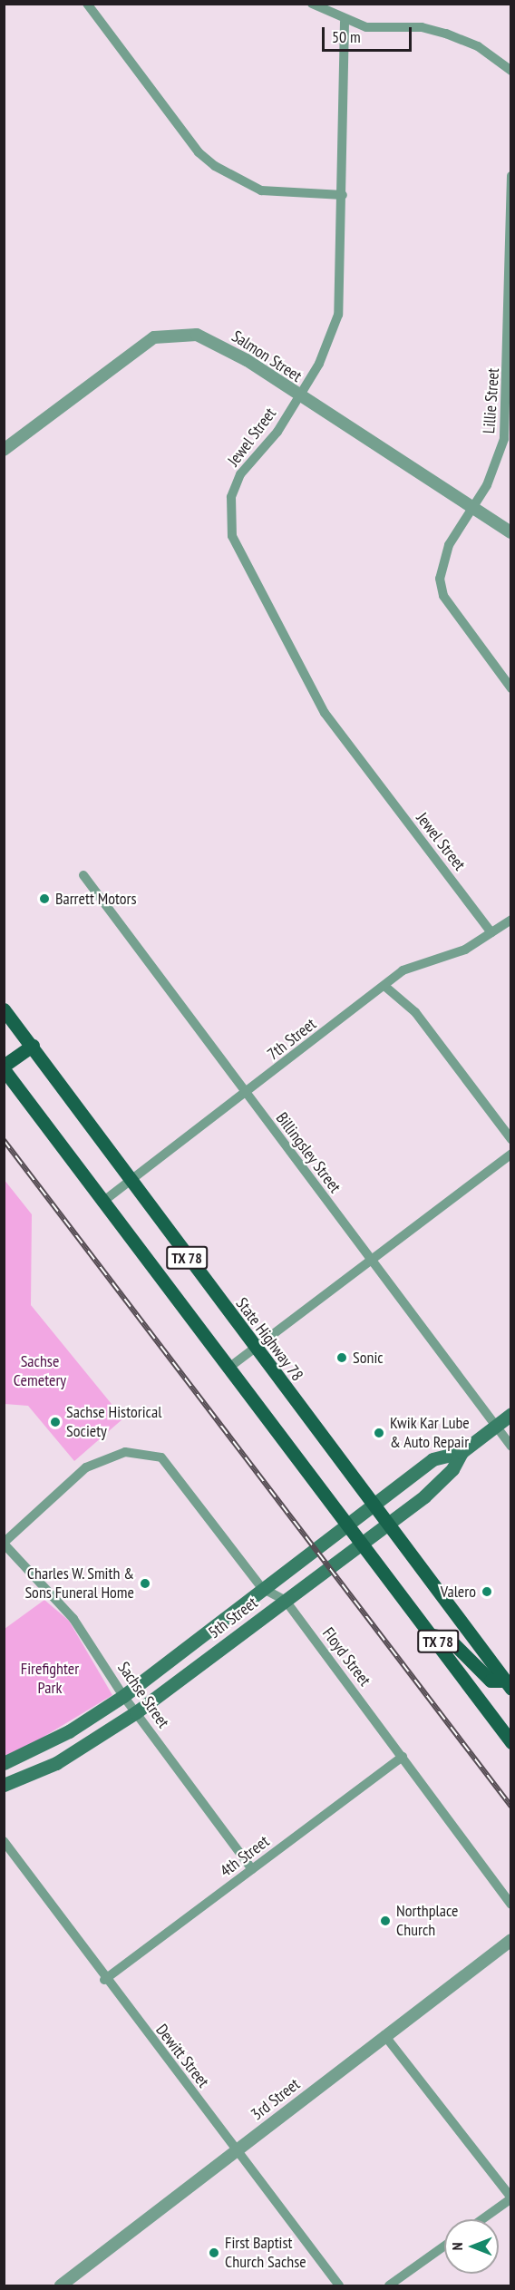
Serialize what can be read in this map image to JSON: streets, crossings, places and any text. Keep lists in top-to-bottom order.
{
  "streets": {
    "main road": ["TX 78", "State Highway 78", "5th Street"],
    "street": [
      "Salmon Street",
      "Lillie Street",
      "Jewel Street",
      "7th Street",
      "Billingsley Street",
      "Floyd Street",
      "Sachse Street",
      "4th Street",
      "Dewitt Street",
      "3rd Street"
    ]
  },
  "crossings": [
    ["Salmon Street", "Lillie Street"],
    ["Salmon Street", "Jewel Street"],
    ["Jewel Street", "7th Street"],
    ["7th Street", "Billingsley Street"],
    ["7th Street", "TX 78"],
    ["7th Street", "State Highway 78"],
    ["Billingsley Street", "5th Street"],
    ["TX 78", "5th Street"],
    ["State Highway 78", "5th Street"],
    ["5th Street", "Floyd Street"],
    ["5th Street", "Sachse Street"],
    ["Floyd Street", "Sachse Street"],
    ["Floyd Street", "4th Street"],
    ["Sachse Street", "4th Street"],
    ["4th Street", "Dewitt Street"],
    ["Dewitt Street", "3rd Street"]
  ],
  "parks": ["Sachse Cemetery", "Firefighter Park"],
  "places": [
    "Barrett Motors",
    "Sonic",
    "Sachse Historical Society",
    "Kwik Kar Lube & Auto Repair",
    "Charles W. Smith & Sons Funeral Home",
    "Valero",
    "Northplace Church",
    "First Baptist Church Sachse"
  ],
  "scale_bar": "50 m",
  "north": "left"
}
